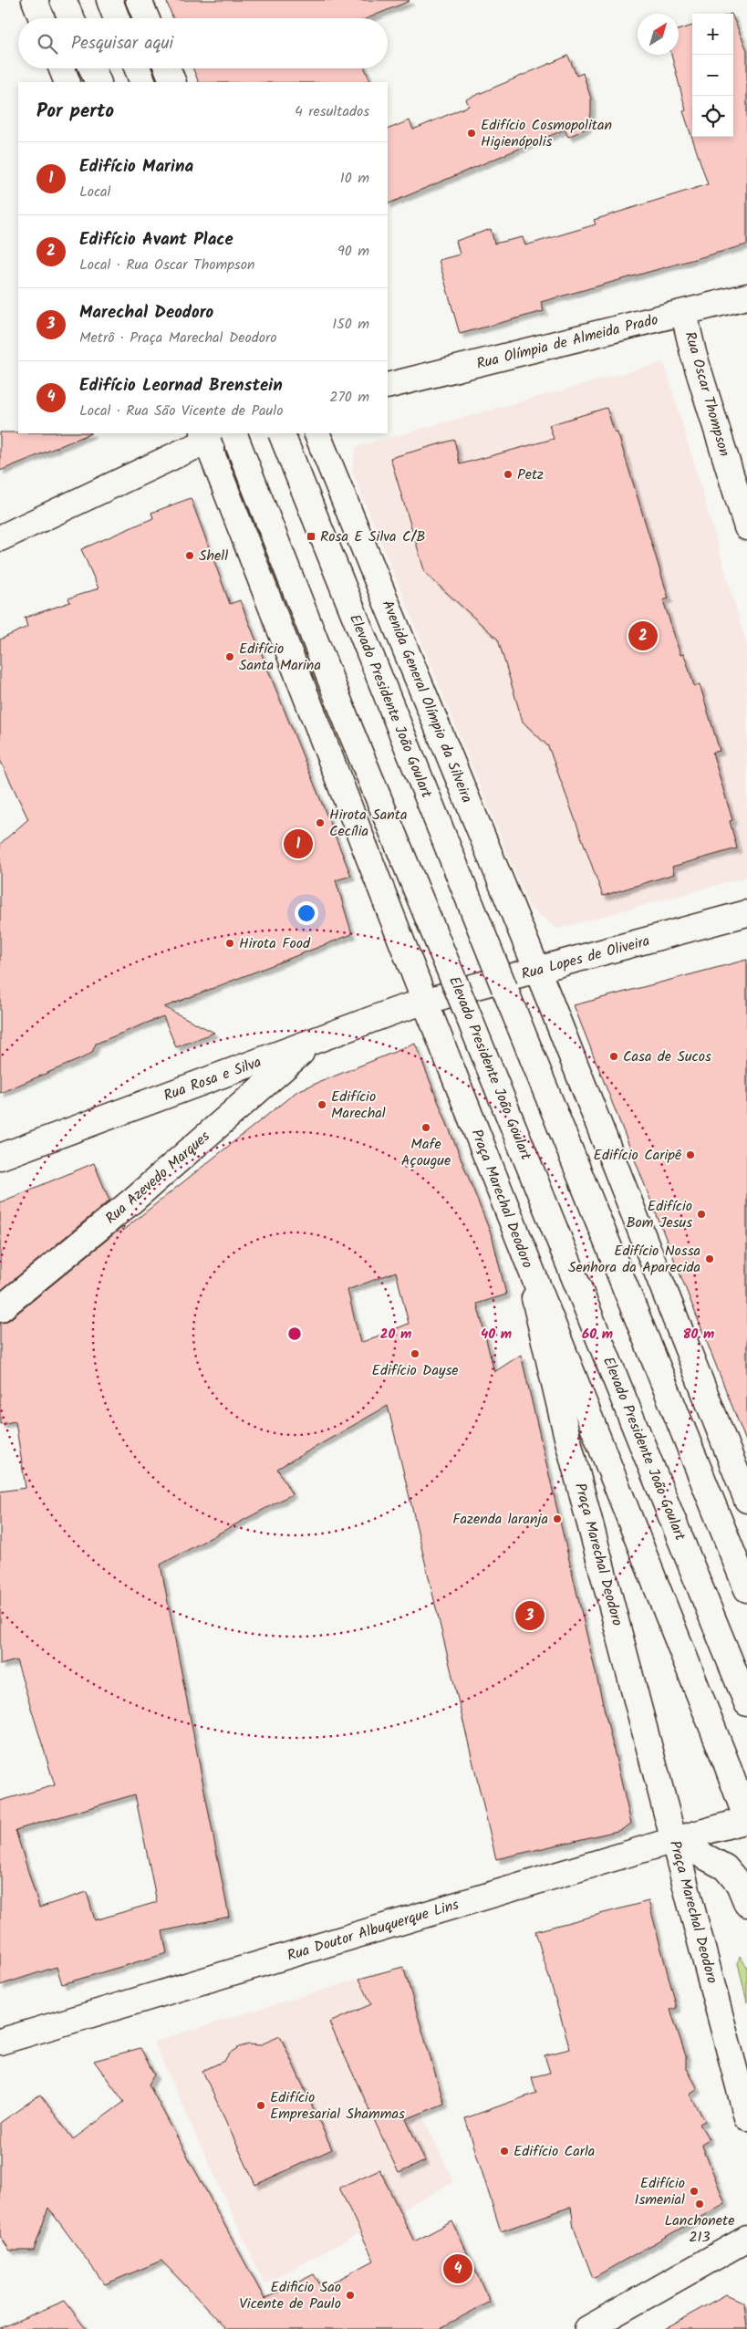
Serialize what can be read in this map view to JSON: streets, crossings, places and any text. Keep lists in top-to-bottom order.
{
  "streets": {
    "main road": [
      "Rua Olímpia de Almeida Prado",
      "Rua Oscar Thompson",
      "Avenida General Olímpio da Silveira",
      "Elevado Presidente João Goulart",
      "Rua Lopes de Oliveira",
      "Rua Rosa e Silva",
      "Rua Azevedo Marques",
      "Praça Marechal Deodoro",
      "Rua Doutor Albuquerque Lins"
    ]
  },
  "crossings": [
    ["Rua Olímpia de Almeida Prado", "Rua Oscar Thompson"],
    ["Avenida General Olímpio da Silveira", "Rua Lopes de Oliveira"],
    ["Rua Lopes de Oliveira", "Rua Rosa e Silva"],
    ["Rua Lopes de Oliveira", "Praça Marechal Deodoro"],
    ["Rua Rosa e Silva", "Rua Azevedo Marques"],
    ["Rua Rosa e Silva", "Praça Marechal Deodoro"],
    ["Praça Marechal Deodoro", "Rua Doutor Albuquerque Lins"]
  ],
  "places": {
    "other": [
      "Edifício Cosmopolitan Higienópolis",
      "Petz",
      "Shell",
      "Edifício Santa Marina",
      "Hirota Santa Cecília",
      "Hirota Food",
      "Casa de Sucos",
      "Edifício Marechal",
      "Mafe Açougue",
      "Edifício Caripê",
      "Edifício Bom Jesus",
      "Edifício Nossa Senhora da Aparecida",
      "Edifício Dayse",
      "Fazenda laranja",
      "Edifício Empresarial Shammas",
      "Edifício Carla",
      "Edifício Ismenial",
      "Lanchonete 213",
      "Edificio Sao Vicente de Paulo"
    ],
    "transit": ["Rosa E Silva C/B"]
  },
  "north": "top right",
  "page": {
    "map_buttons": ["+", "−"],
    "search": "Pesquisar aqui",
    "heading": ["Por perto", "4 resultados"],
    "list": [
      {
        "mark": "1",
        "name": "Edifício Marina",
        "note": "Local",
        "value": "10 m"
      },
      {
        "mark": "2",
        "name": "Edifício Avant Place",
        "note": "Local · Rua Oscar Thompson",
        "value": "90 m"
      },
      {
        "mark": "3",
        "name": "Marechal Deodoro",
        "note": "Metrô · Praça Marechal Deodoro",
        "value": "150 m"
      },
      {
        "mark": "4",
        "name": "Edifício Leornad Brenstein",
        "note": "Local · Rua São Vicente de Paulo",
        "value": "270 m"
      }
    ],
    "pins": [
      "2",
      "1",
      "3",
      "4"
    ]
  },
  "rings": [
    "20 m",
    "40 m",
    "60 m",
    "80 m"
  ]
}
